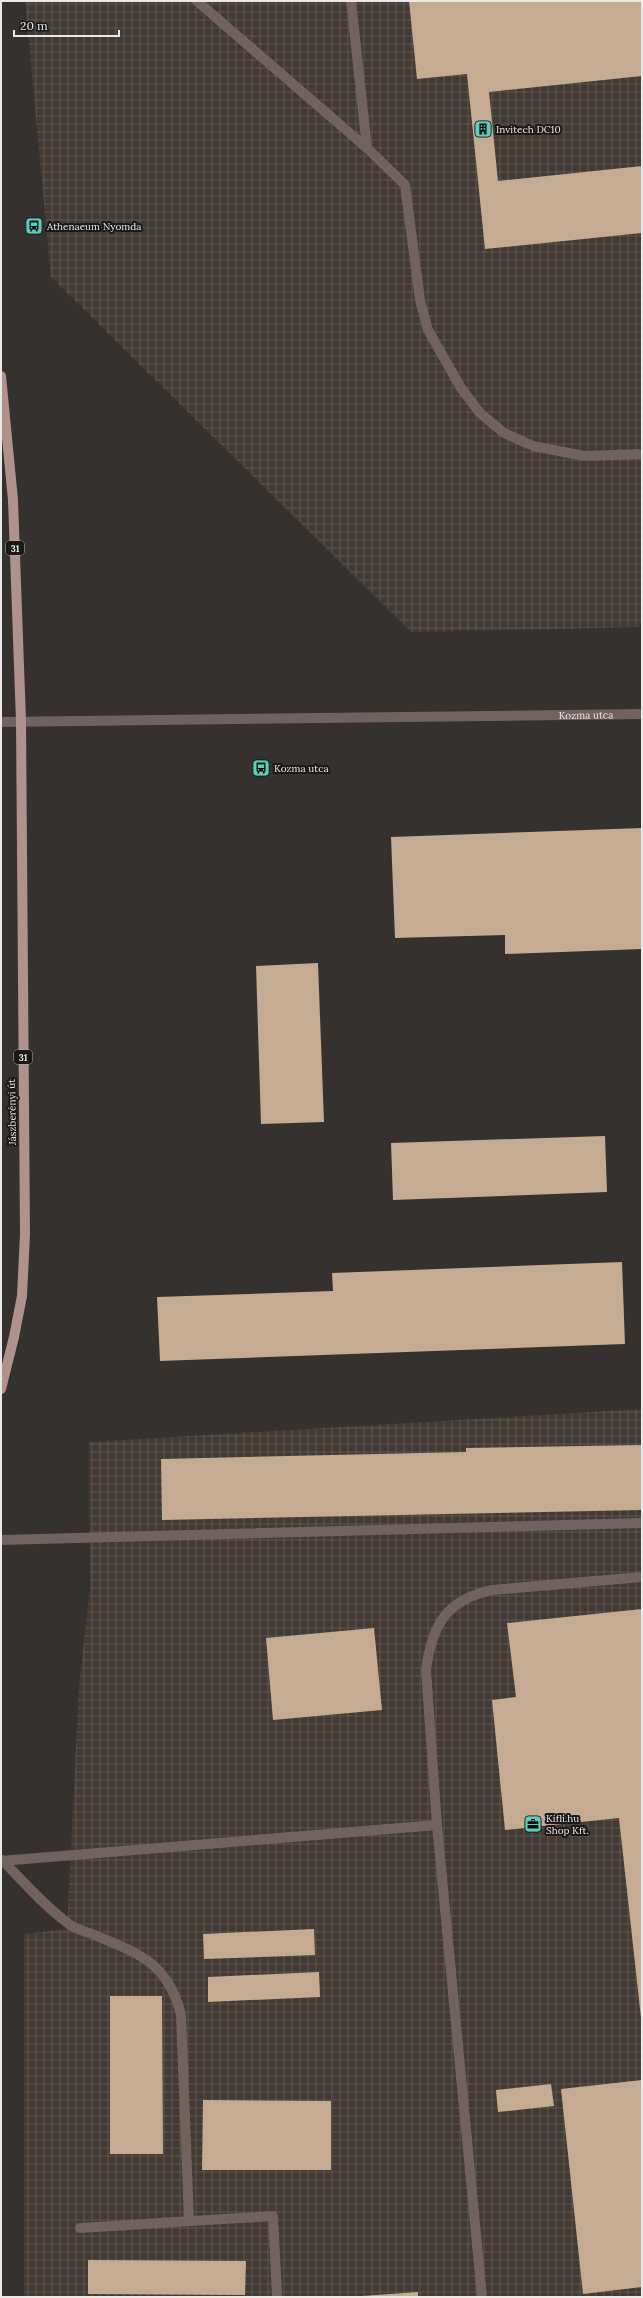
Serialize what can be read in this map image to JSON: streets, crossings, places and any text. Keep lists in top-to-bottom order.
{
  "streets": {
    "main road": ["31", "Jászberényi út"],
    "street": ["Kozma utca"]
  },
  "crossings": [
    ["Kozma utca", "Jászberényi út"]
  ],
  "places": {
    "building": ["Invitech DC10"],
    "bus stop": ["Athenaeum Nyomda", "Kozma utca"],
    "office": ["Kifli.hu Shop Kft."]
  },
  "scale_bar": "20 m"
}
